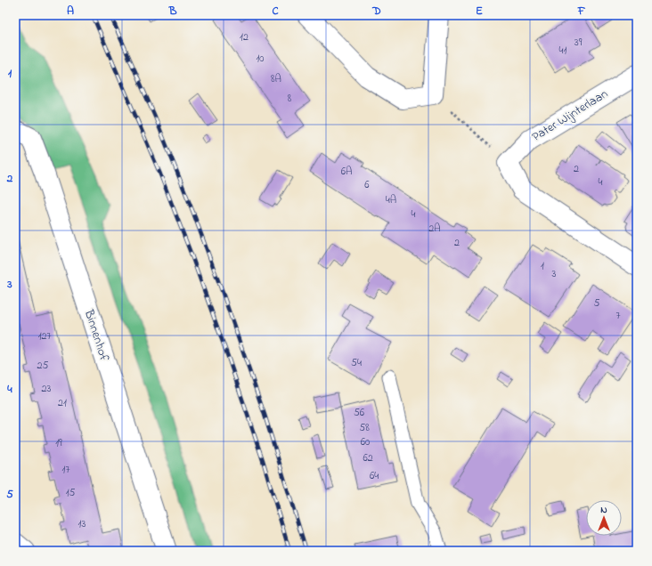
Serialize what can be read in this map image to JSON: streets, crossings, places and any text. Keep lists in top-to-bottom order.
{
  "streets": {
    "street": ["Pater Wijnterlaan", "Binnenhof"]
  },
  "house_numbers": [
    "12",
    "39",
    "41",
    "10",
    "8A",
    "8",
    "2",
    "6A",
    "4",
    "6",
    "4A",
    "4",
    "2A",
    "2",
    "1",
    "3",
    "5",
    "7",
    "127",
    "54",
    "25",
    "23",
    "21",
    "56",
    "58",
    "60",
    "19",
    "62",
    "17",
    "64",
    "15",
    "13"
  ],
  "north": "top",
  "grid": {
    "columns": [
      "A",
      "B",
      "C",
      "D",
      "E",
      "F"
    ],
    "rows": [
      "1",
      "2",
      "3",
      "4",
      "5"
    ]
  }
}
